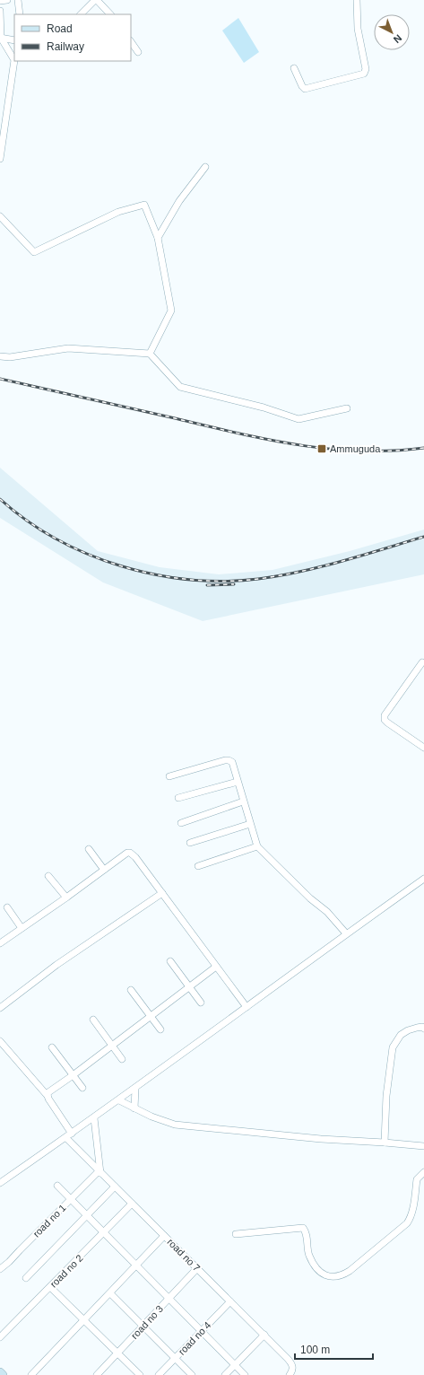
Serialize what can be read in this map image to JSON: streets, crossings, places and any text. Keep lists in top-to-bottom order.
{
  "streets": {
    "street": [
      "road no 1",
      "road no 7",
      "road no 2",
      "road no 3",
      "road no 4"
    ]
  },
  "crossings": [
    ["road no 1", "road no 7"],
    ["road no 7", "road no 2"],
    ["road no 7", "road no 3"],
    ["road no 7", "road no 4"]
  ],
  "places": {
    "transit": ["Ammuguda"]
  },
  "legend": ["Road", "Railway"],
  "scale_bar": "100 m",
  "north": "bottom right"
}
